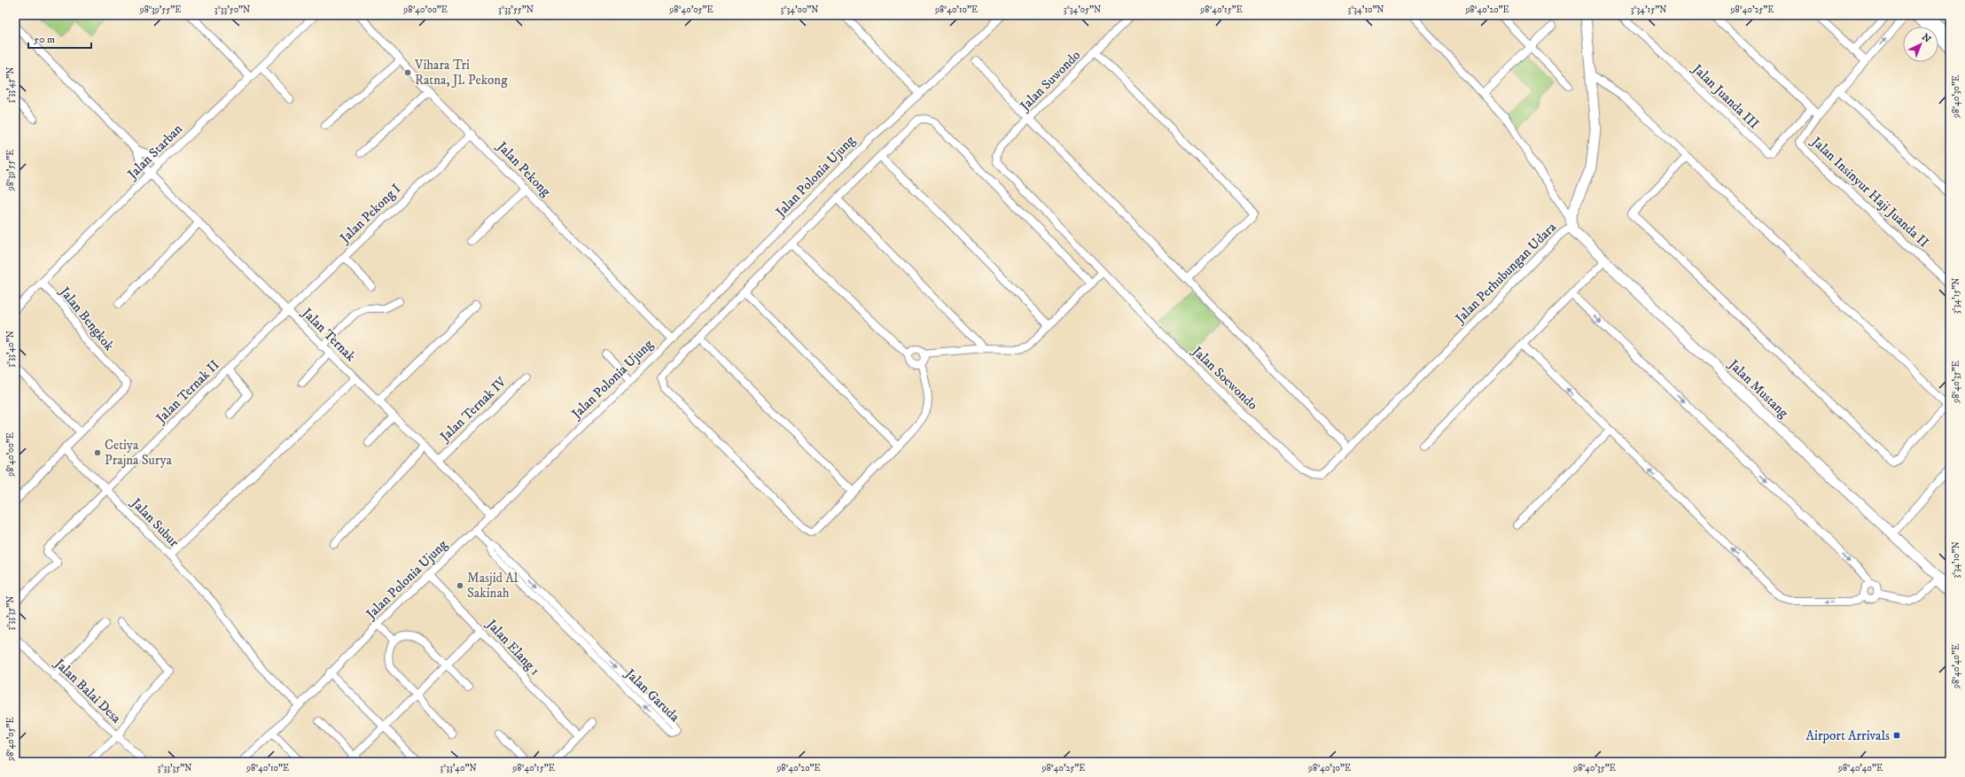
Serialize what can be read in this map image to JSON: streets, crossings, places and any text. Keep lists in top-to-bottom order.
{
  "streets": {
    "main road": ["Jalan Perhubungan Udara", "Jalan Mustang"],
    "street": [
      "Jalan Suwondo",
      "Jalan Juanda III",
      "Jalan Starban",
      "Jalan Pekong",
      "Jalan Polonia Ujung",
      "Jalan Insinyur Haji Juanda II",
      "Jalan Pekong I",
      "Jalan Bengkok",
      "Jalan Ternak",
      "Jalan Soewondo",
      "Jalan Ternak II",
      "Jalan Ternak IV",
      "Jalan Subur",
      "Jalan Elang 1",
      "Jalan Balai Desa",
      "Jalan Garuda"
    ]
  },
  "crossings": [
    ["Jalan Suwondo", "Jalan Soewondo"],
    ["Jalan Starban", "Jalan Bengkok"],
    ["Jalan Starban", "Jalan Ternak"],
    ["Jalan Pekong", "Jalan Polonia Ujung"],
    ["Jalan Pekong", "Jalan Pekong I"],
    ["Jalan Polonia Ujung", "Jalan Ternak"],
    ["Jalan Polonia Ujung", "Jalan Subur"],
    ["Jalan Polonia Ujung", "Jalan Elang 1"],
    ["Jalan Polonia Ujung", "Jalan Garuda"],
    ["Jalan Pekong I", "Jalan Ternak"],
    ["Jalan Pekong I", "Jalan Ternak II"],
    ["Jalan Perhubungan Udara", "Jalan Soewondo"],
    ["Jalan Perhubungan Udara", "Jalan Mustang"],
    ["Jalan Ternak", "Jalan Ternak II"],
    ["Jalan Ternak", "Jalan Ternak IV"],
    ["Jalan Ternak II", "Jalan Subur"]
  ],
  "places": {
    "other": ["Vihara Tri Ratna, Jl. Pekong", "Cetiya Prajna Surya", "Masjid Al Sakinah"],
    "transit": ["Airport Arrivals"]
  },
  "scale_bar": "50 m",
  "north": "top right",
  "coordinates": [
    "98°39'55\"E",
    "3°33'50\"N",
    "98°40'00\"E",
    "3°33'55\"N",
    "98°40'05\"E",
    "3°34'00\"N",
    "98°40'10\"E",
    "3°34'05\"N",
    "98°40'15\"E",
    "3°34'10\"N",
    "98°40'20\"E",
    "3°34'15\"N",
    "98°40'25\"E",
    "3°33'45\"N",
    "98°40'30\"E",
    "3°33'40\"N",
    "98°40'35\"E",
    "3°33'35\"N",
    "98°40'40\"E"
  ]
}
